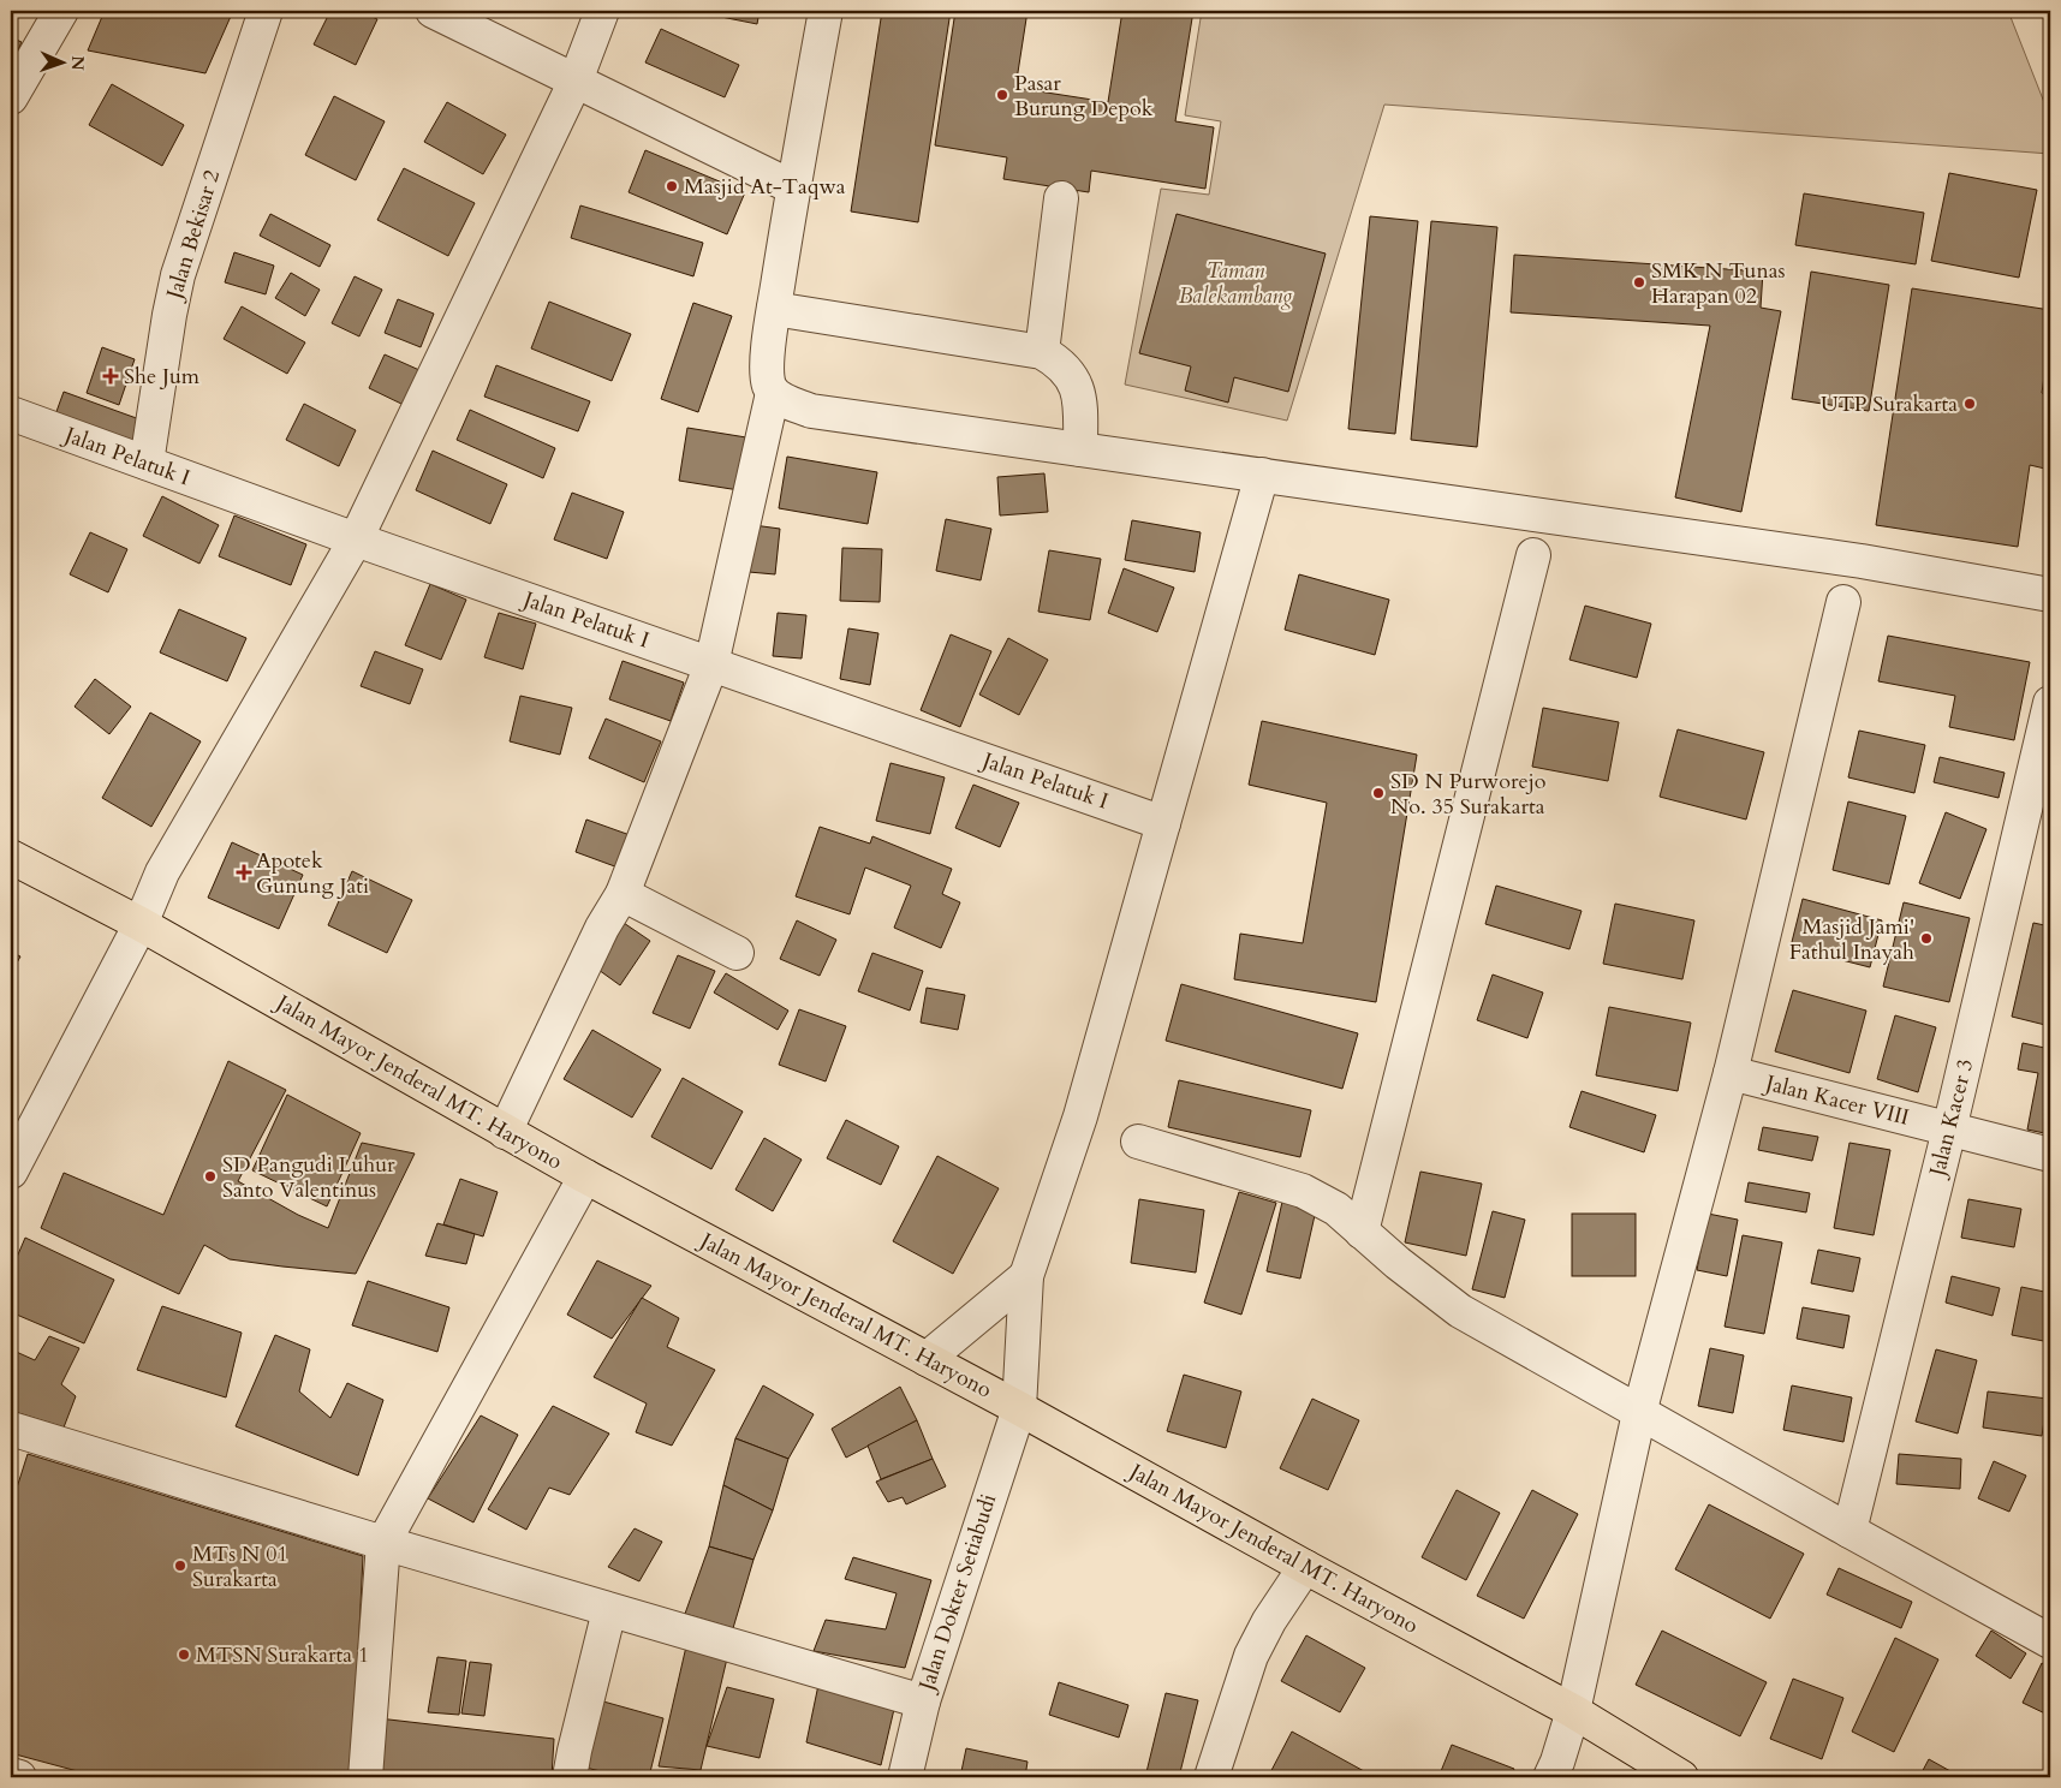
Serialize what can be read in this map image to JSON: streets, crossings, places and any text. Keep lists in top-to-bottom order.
{
  "streets": {
    "main road": ["Jalan Mayor Jenderal MT. Haryono"],
    "street": [
      "Jalan Bekisar 2",
      "Jalan Pelatuk I",
      "Jalan Kacer VIII",
      "Jalan Kacer 3",
      "Jalan Dokter Setiabudi"
    ]
  },
  "crossings": [
    ["Jalan Bekisar 2", "Jalan Pelatuk I"],
    ["Jalan Pelatuk I", "Jalan Dokter Setiabudi"],
    ["Jalan Mayor Jenderal MT. Haryono", "Jalan Dokter Setiabudi"],
    ["Jalan Kacer VIII", "Jalan Kacer 3"]
  ],
  "parks": ["Taman Balekambang"],
  "places": {
    "other": [
      "Pasar Burung Depok",
      "Masjid At-Taqwa",
      "SMK N Tunas Harapan 02",
      "UTP Surakarta",
      "SD N Purworejo No. 35 Surakarta",
      "Masjid Jami' Fathul Inayah",
      "SD Pangudi Luhur Santo Valentinus",
      "MTs N 01 Surakarta",
      "MTSN Surakarta 1"
    ],
    "health": ["She Jum", "Apotek Gunung Jati"]
  },
  "north": "right"
}
